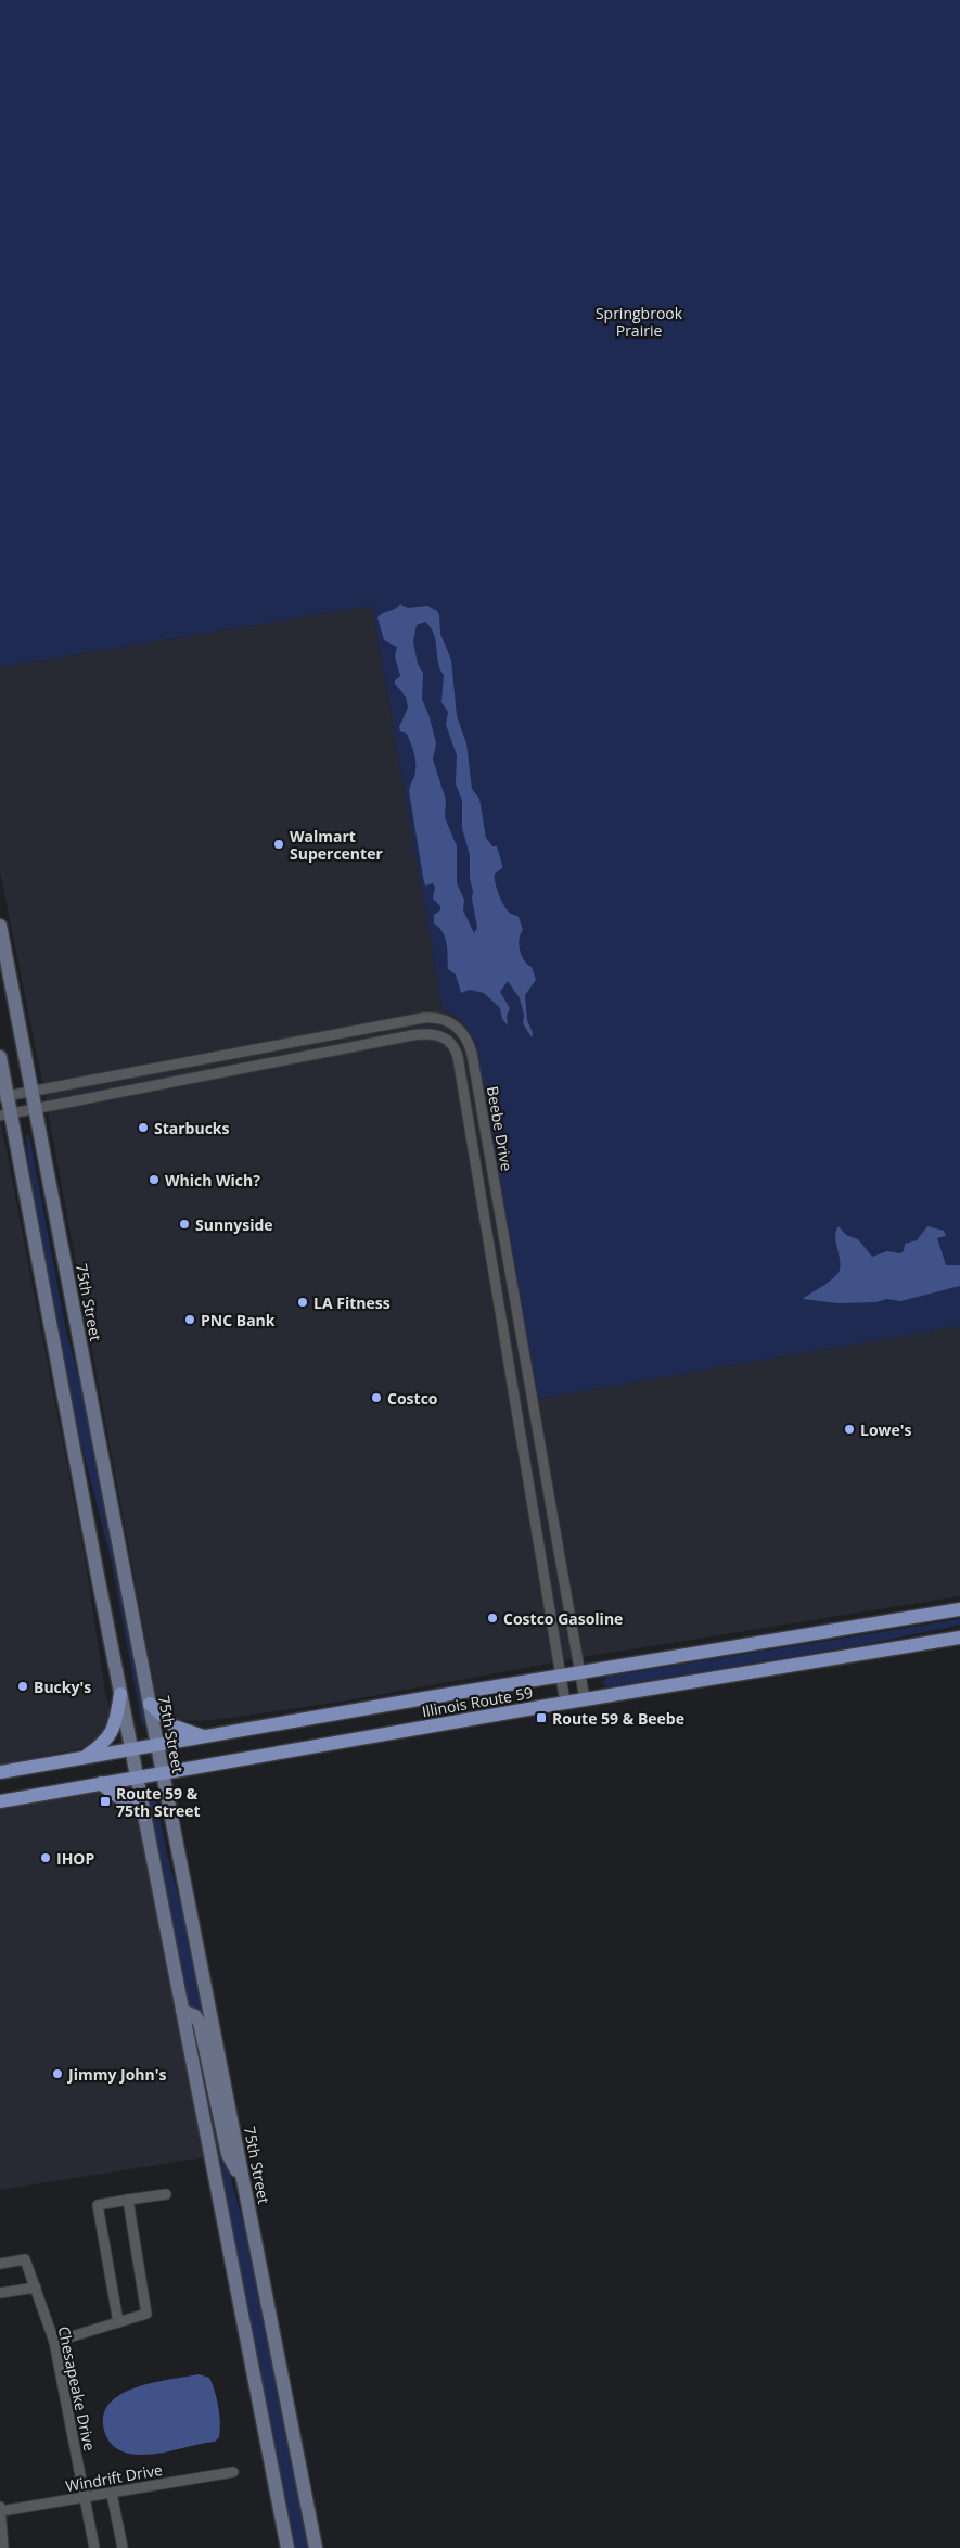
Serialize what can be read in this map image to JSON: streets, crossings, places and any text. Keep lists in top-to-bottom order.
{
  "streets": {
    "main road": ["75th Street", "Illinois Route 59"],
    "street": ["Beebe Drive", "Chesapeake Drive", "Windrift Drive"]
  },
  "crossings": [
    ["Beebe Drive", "75th Street"],
    ["Beebe Drive", "Illinois Route 59"],
    ["75th Street", "Illinois Route 59"],
    ["Chesapeake Drive", "Windrift Drive"]
  ],
  "parks": ["Springbrook Prairie"],
  "places": {
    "other": [
      "Walmart Supercenter",
      "Starbucks",
      "Which Wich?",
      "Sunnyside",
      "LA Fitness",
      "PNC Bank",
      "Costco",
      "Lowe's",
      "Costco Gasoline",
      "Bucky's",
      "IHOP",
      "Jimmy John's"
    ],
    "transit": ["Route 59 & Beebe", "Route 59 & 75th Street"]
  }
}
